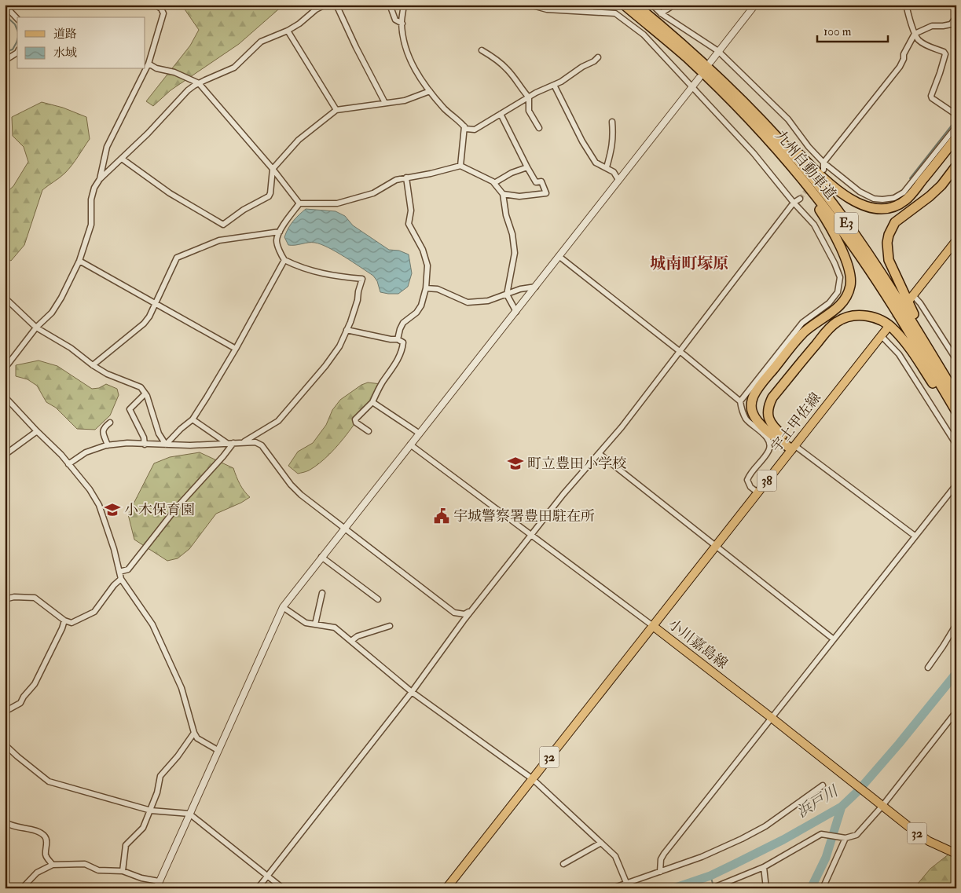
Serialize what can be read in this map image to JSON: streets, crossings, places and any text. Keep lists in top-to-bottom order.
{
  "streets": {
    "highway": ["九州自動車道", "E3"],
    "main road": [
      "宇土甲佐線",
      "38",
      "小川嘉島線",
      "32"
    ]
  },
  "crossings": [
    ["宇土甲佐線", "小川嘉島線"]
  ],
  "districts": ["城南町塚原"],
  "water": ["浜戸川"],
  "places": {
    "school or university": ["町立豊田小学校", "小木保育園"],
    "public building": ["宇城警察署豊田駐在所"]
  },
  "legend": ["道路", "水域"],
  "scale_bar": "100 m"
}
